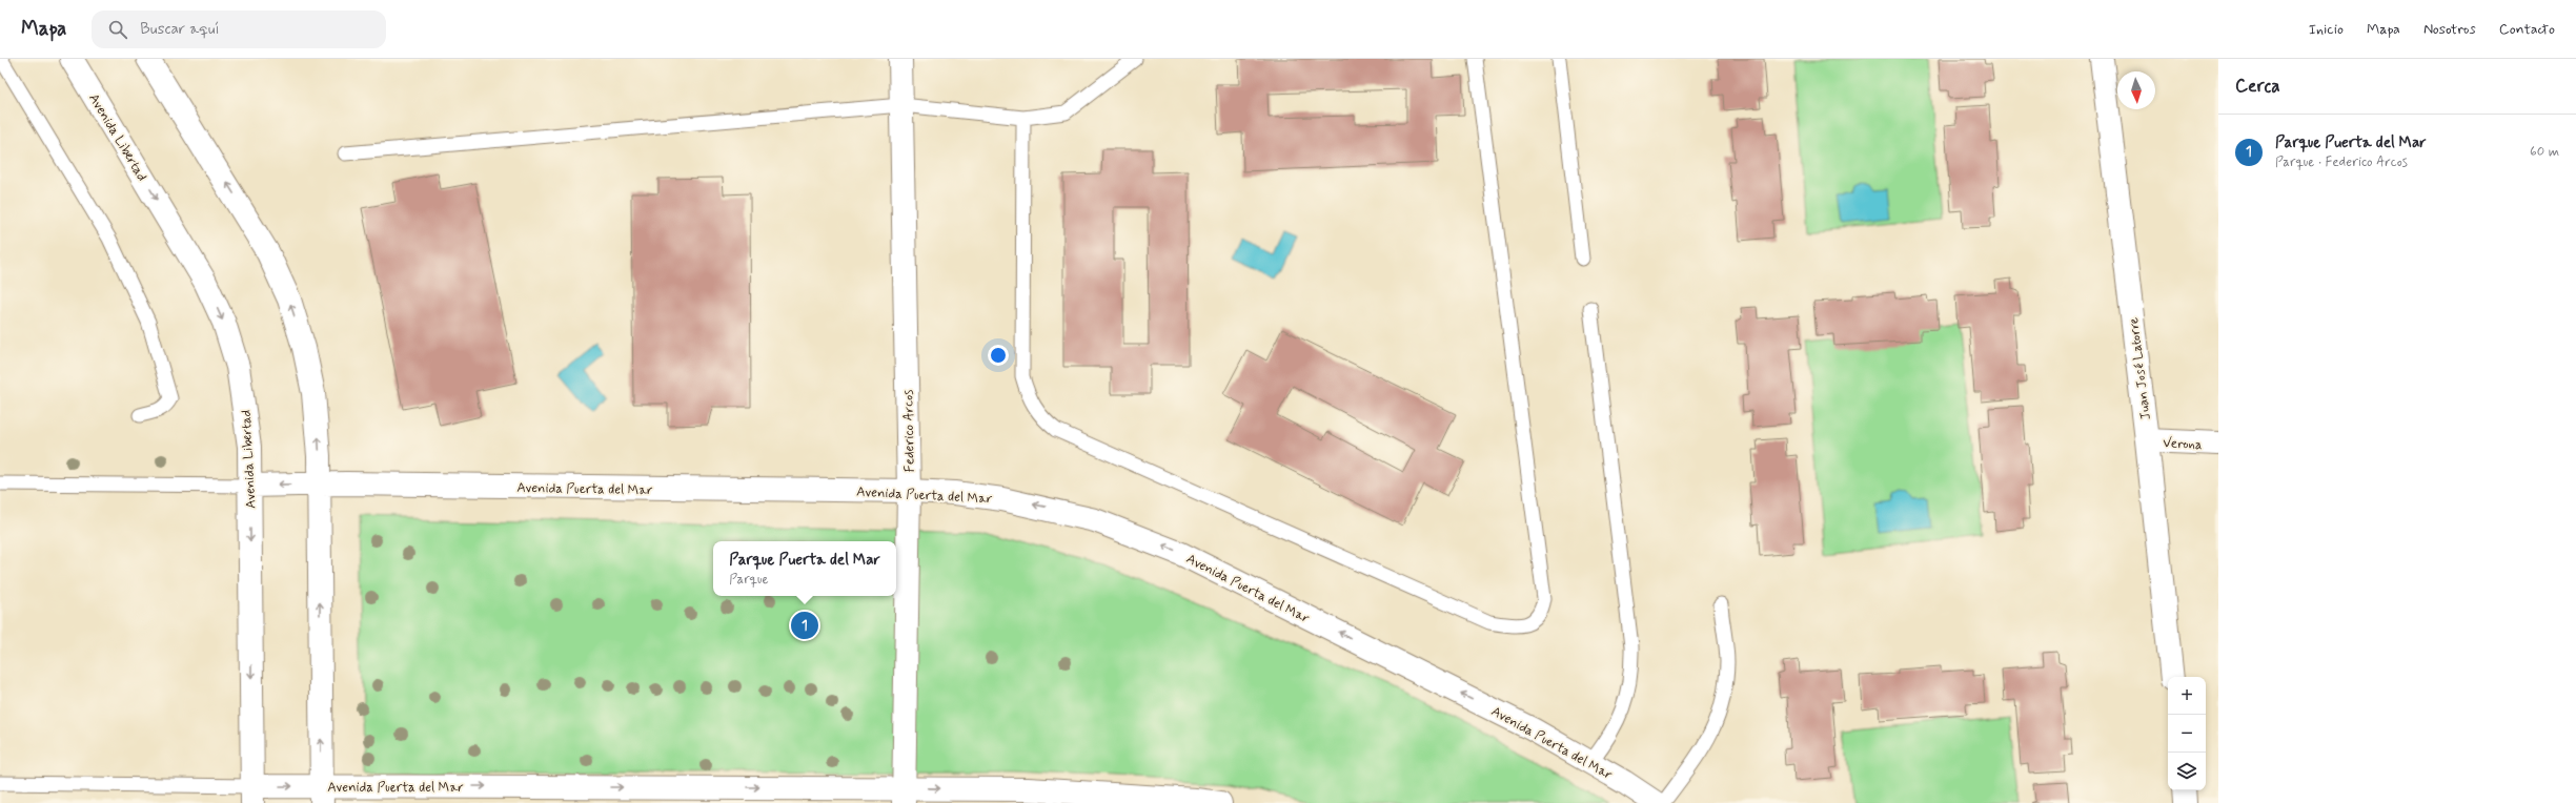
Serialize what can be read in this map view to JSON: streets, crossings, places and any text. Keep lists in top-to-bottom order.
{
  "streets": {
    "street": [
      "Avenida Libertad",
      "Juan José Latorre",
      "Federico Arcos",
      "Verona",
      "Avenida Puerta del Mar"
    ]
  },
  "crossings": [
    ["Avenida Libertad", "Avenida Puerta del Mar"],
    ["Juan José Latorre", "Verona"],
    ["Federico Arcos", "Avenida Puerta del Mar"]
  ],
  "north": "bottom",
  "page": {
    "header": "Mapa",
    "search": "Buscar aquí",
    "nav": [
      "Inicio",
      "Mapa",
      "Nosotros",
      "Contacto"
    ],
    "heading": "Cerca",
    "list": [
      {
        "mark": "1",
        "name": "Parque Puerta del Mar",
        "note": "Parque · Federico Arcos",
        "value": "60 m"
      }
    ],
    "popup": ["Parque Puerta del Mar", "Parque"],
    "pins": "1",
    "map_buttons": ["+", "−"]
  }
}
